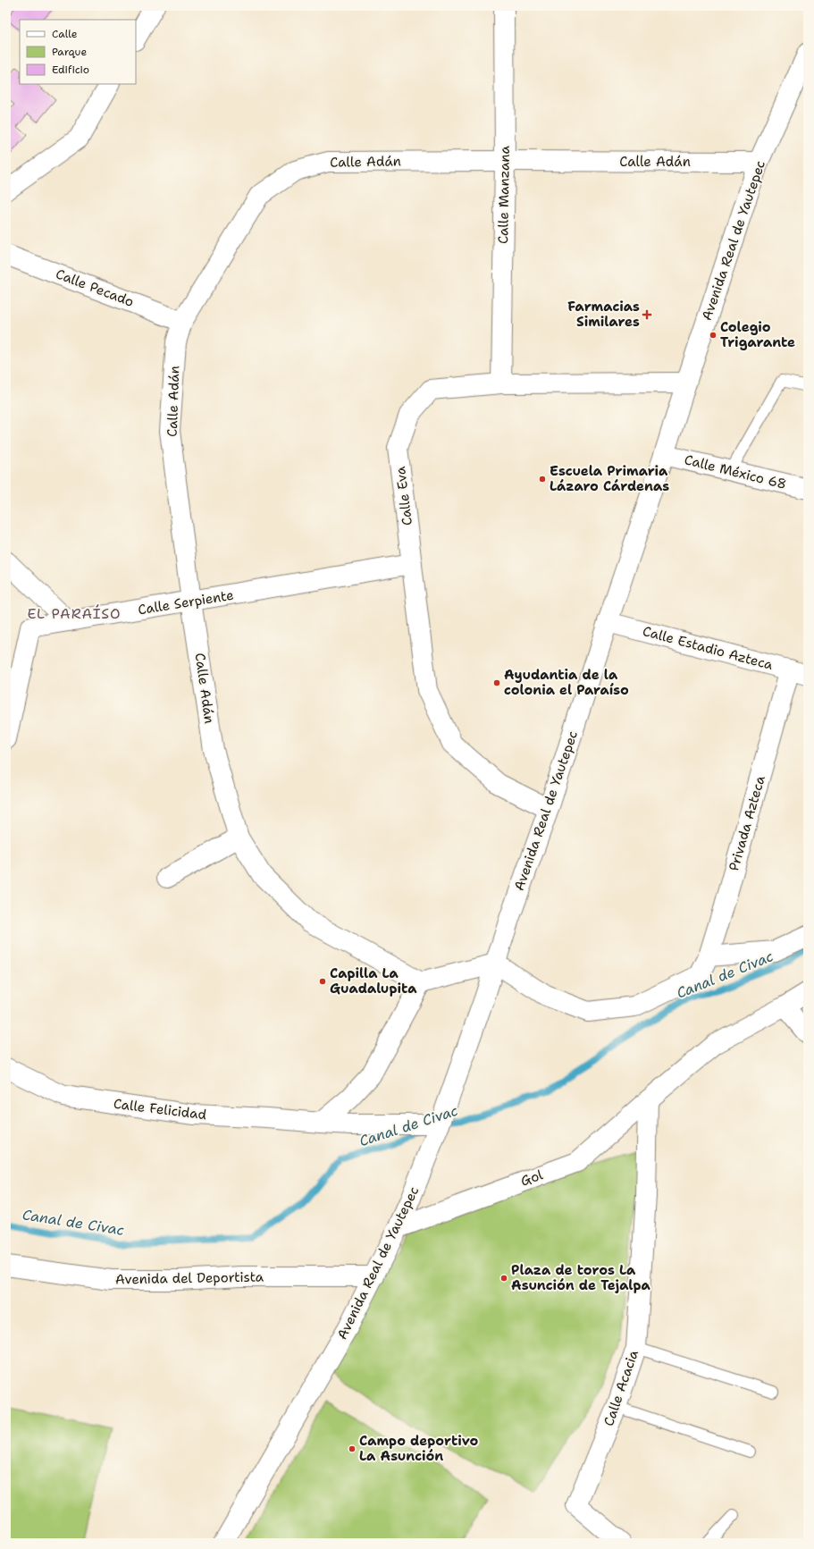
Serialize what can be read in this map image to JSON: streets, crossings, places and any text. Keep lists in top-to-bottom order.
{
  "streets": {
    "street": [
      "Calle Adán",
      "Calle Manzana",
      "Avenida Real de Yautepec",
      "Calle Pecado",
      "Calle México 68",
      "Calle Eva",
      "Calle Serpiente",
      "Calle Estadio Azteca",
      "Privada Azteca",
      "Calle Felicidad",
      "Gol",
      "Avenida del Deportista",
      "Calle Acacia"
    ]
  },
  "crossings": [
    ["Calle Adán", "Calle Manzana"],
    ["Calle Adán", "Avenida Real de Yautepec"],
    ["Calle Adán", "Calle Pecado"],
    ["Calle Adán", "Calle Serpiente"],
    ["Calle Manzana", "Calle Eva"],
    ["Avenida Real de Yautepec", "Calle México 68"],
    ["Avenida Real de Yautepec", "Calle Eva"],
    ["Avenida Real de Yautepec", "Calle Estadio Azteca"],
    ["Avenida Real de Yautepec", "Privada Azteca"],
    ["Avenida Real de Yautepec", "Calle Felicidad"],
    ["Avenida Real de Yautepec", "Gol"],
    ["Avenida Real de Yautepec", "Avenida del Deportista"],
    ["Calle Eva", "Calle Serpiente"],
    ["Calle Estadio Azteca", "Privada Azteca"],
    ["Gol", "Calle Acacia"]
  ],
  "districts": ["EL PARAÍSO"],
  "water": ["Canal de Civac"],
  "places": {
    "health": ["Farmacias Similares"],
    "other": [
      "Colegio Trigarante",
      "Escuela Primaria Lázaro Cárdenas",
      "Ayudantia de la colonia el Paraíso",
      "Capilla La Guadalupita",
      "Plaza de toros La Asunción de Tejalpa",
      "Campo deportivo La Asunción"
    ]
  },
  "legend": ["Calle", "Parque", "Edificio"]
}
